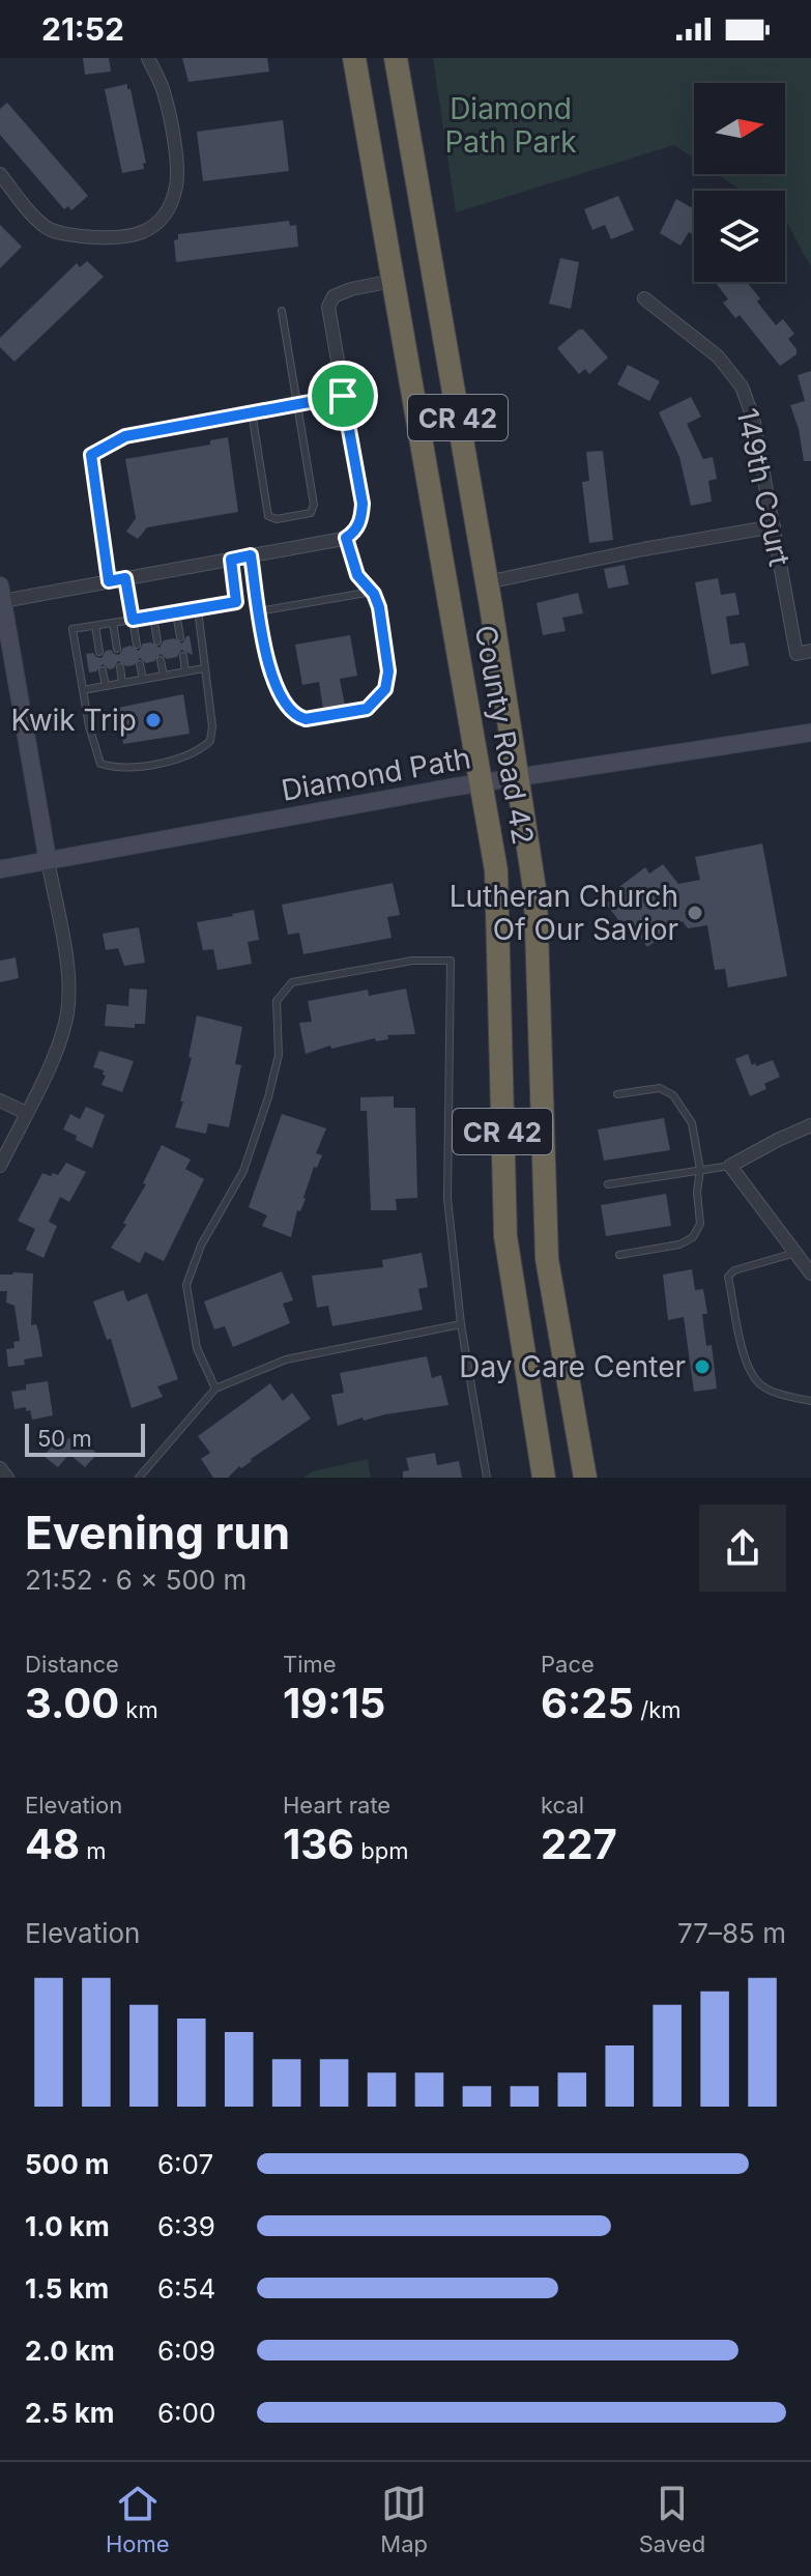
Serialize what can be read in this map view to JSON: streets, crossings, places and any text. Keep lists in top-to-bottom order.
{
  "streets": {
    "highway": ["CR 42", "County Road 42"],
    "street": ["149th Court", "Diamond Path"]
  },
  "crossings": [
    ["County Road 42", "Diamond Path"]
  ],
  "parks": ["Diamond Path Park"],
  "places": ["Kwik Trip", "Lutheran Church Of Our Savior", "Day Care Center"],
  "scale_bar": "50 m",
  "north": "right",
  "page": {
    "status": "21:52",
    "scale": "50 m",
    "heading": ["Evening run", "21:52 · 6 × 500 m"],
    "stats": [
      ["Distance", "3.00 km"],
      ["Time", "19:15"],
      ["Pace", "6:25 /km"],
      ["Elevation", "48 m"],
      ["Heart rate", "136 bpm"],
      ["kcal", "227"]
    ],
    "chart": ["Elevation", "77–85 m"],
    "list": [
      {
        "name": "500 m",
        "note": "6:07"
      },
      {
        "name": "1.0 km",
        "note": "6:39"
      },
      {
        "name": "1.5 km",
        "note": "6:54"
      },
      {
        "name": "2.0 km",
        "note": "6:09"
      },
      {
        "name": "2.5 km",
        "note": "6:00"
      }
    ],
    "tabs": ["Home", "Map", "Saved"]
  }
}
